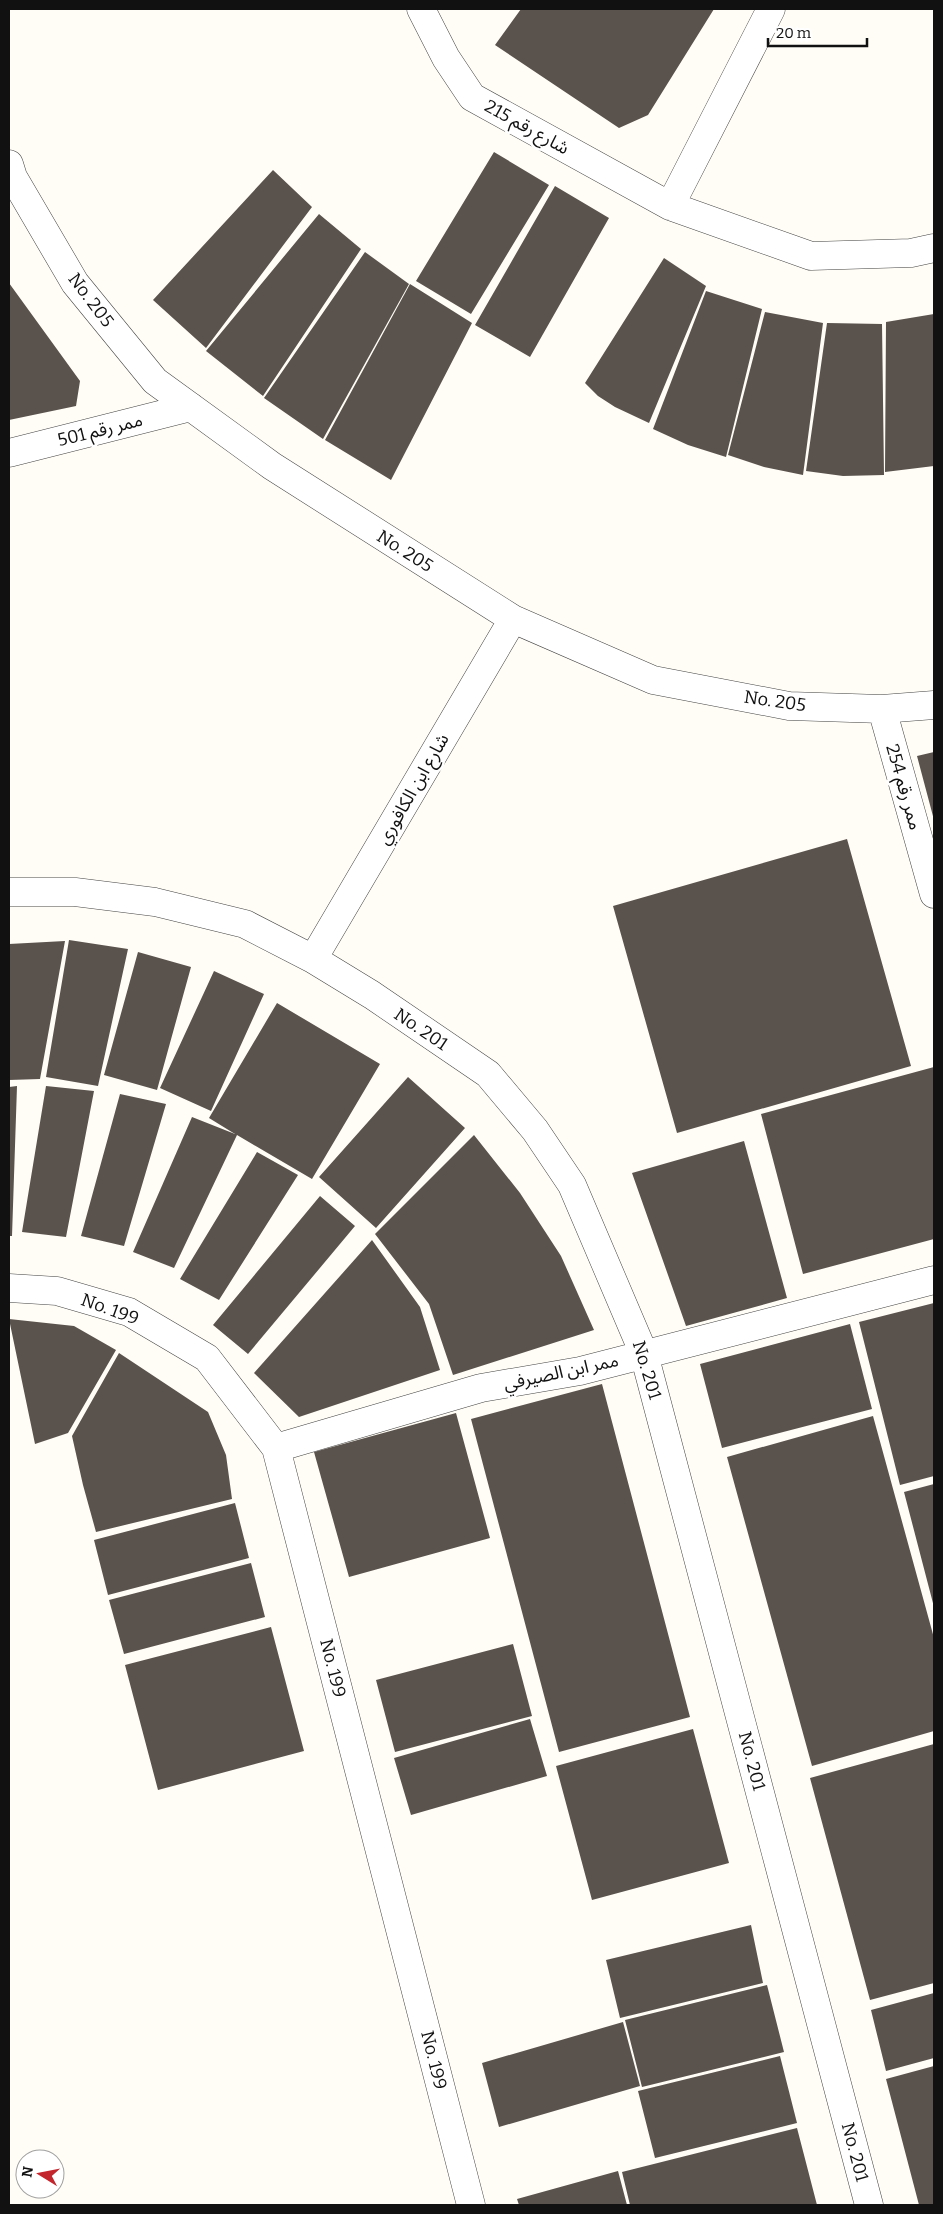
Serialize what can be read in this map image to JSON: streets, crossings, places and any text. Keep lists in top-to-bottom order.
{
  "streets": {
    "street": [
      "شارع رقم 215",
      "No. 205",
      "ممر رقم 501",
      "ممر رقم 254",
      "شارع ابن الكافوري",
      "No. 201",
      "No. 199",
      "ممر ابن الصيرفي"
    ]
  },
  "crossings": [
    ["No. 205", "ممر رقم 501"],
    ["No. 205", "ممر رقم 254"],
    ["No. 205", "شارع ابن الكافوري"],
    ["شارع ابن الكافوري", "No. 201"],
    ["No. 201", "ممر ابن الصيرفي"],
    ["No. 199", "ممر ابن الصيرفي"]
  ],
  "scale_bar": "20 m",
  "north": "left"
}
